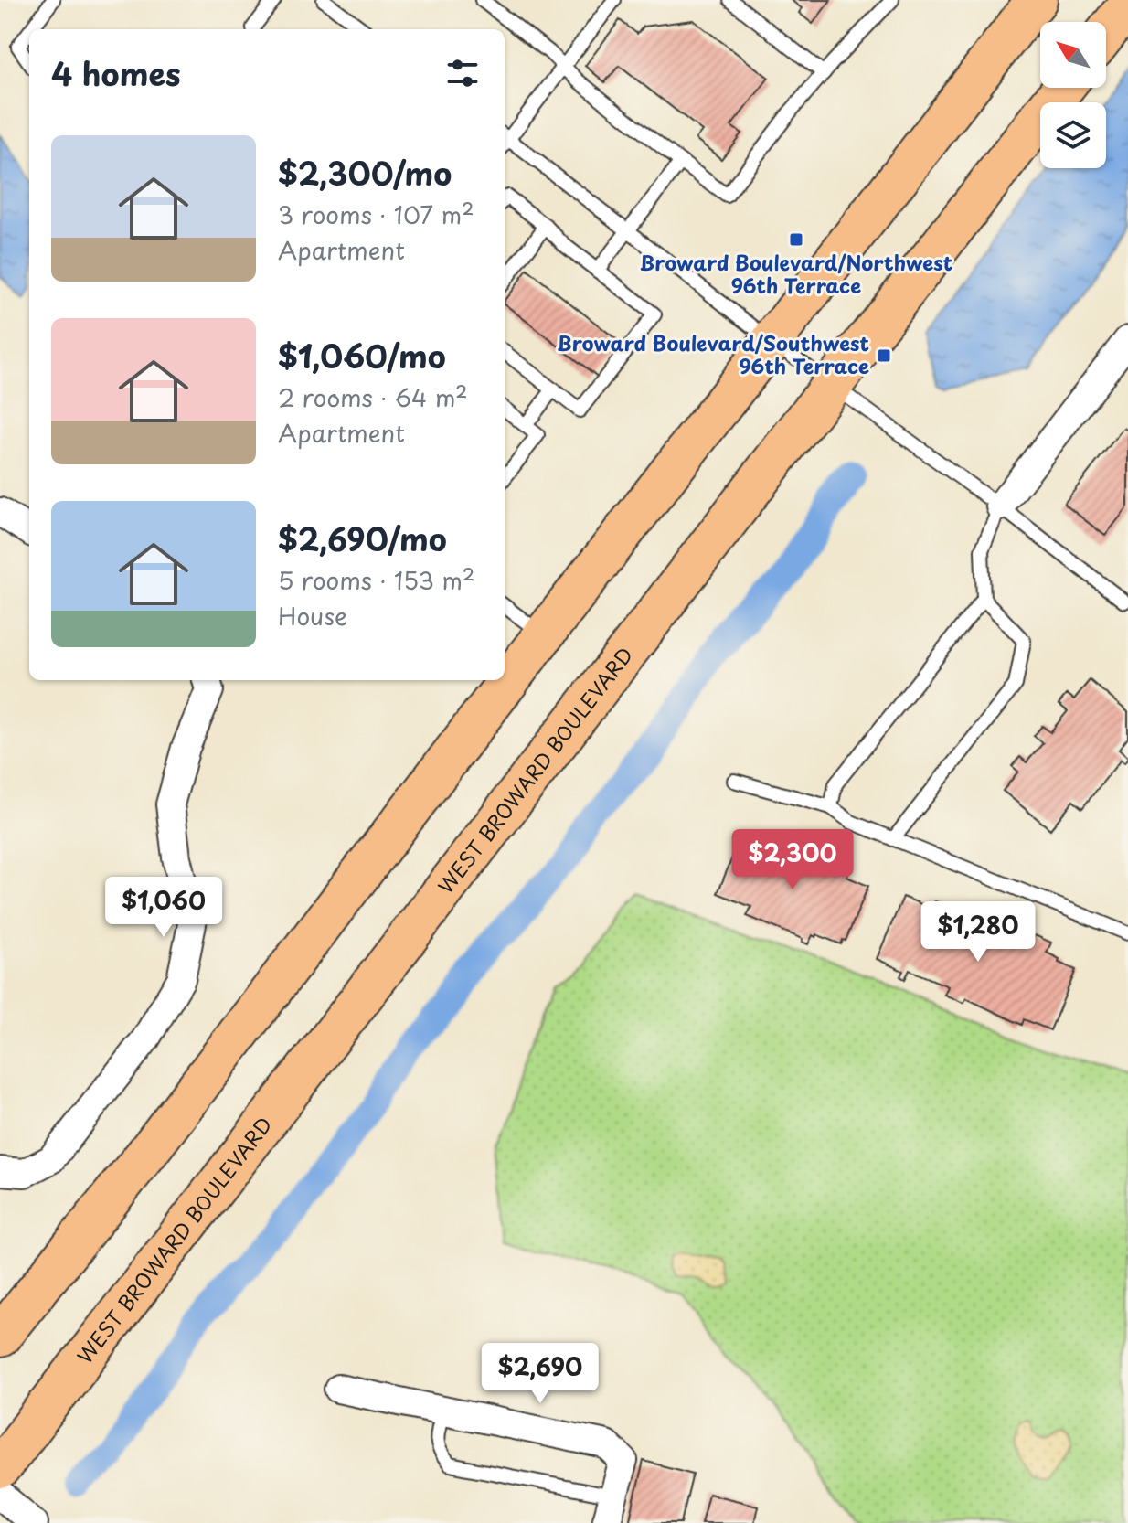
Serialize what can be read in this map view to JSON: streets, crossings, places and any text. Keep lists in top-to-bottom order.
{
  "streets": {
    "main road": ["WEST BROWARD BOULEVARD"]
  },
  "places": {
    "transit": ["Broward Boulevard/Northwest 96th Terrace", "Broward Boulevard/Southwest 96th Terrace"]
  },
  "north": "top left",
  "page": {
    "heading": "4 homes",
    "list": [
      {
        "name": "$2,300/mo",
        "note": "3 rooms · 107 m² · Apartment"
      },
      {
        "name": "$1,060/mo",
        "note": "2 rooms · 64 m² · Apartment"
      },
      {
        "name": "$2,690/mo",
        "note": "5 rooms · 153 m² · House"
      }
    ],
    "price": [
      "$2,300",
      "$1,060",
      "$1,280",
      "$2,690"
    ]
  }
}
